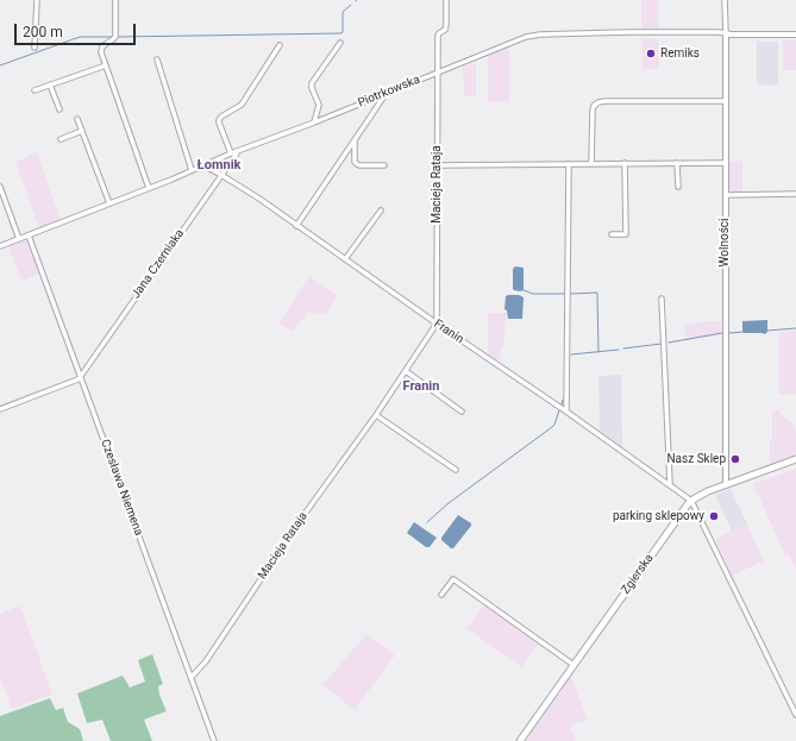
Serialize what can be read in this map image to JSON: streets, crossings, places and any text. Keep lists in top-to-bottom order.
{
  "streets": {
    "main road": ["Zgierska"],
    "street": [
      "Piotrkowska",
      "Macieja Rataja",
      "Wolności",
      "Jana Czerniaka",
      "Franin",
      "Czesława Niemena"
    ]
  },
  "crossings": [
    ["Piotrkowska", "Macieja Rataja"],
    ["Piotrkowska", "Wolności"],
    ["Piotrkowska", "Jana Czerniaka"],
    ["Piotrkowska", "Franin"],
    ["Piotrkowska", "Czesława Niemena"],
    ["Macieja Rataja", "Franin"],
    ["Macieja Rataja", "Czesława Niemena"],
    ["Wolności", "Zgierska"],
    ["Jana Czerniaka", "Franin"],
    ["Jana Czerniaka", "Czesława Niemena"],
    ["Franin", "Zgierska"]
  ],
  "districts": ["Łomnik", "Franin"],
  "places": ["Remiks", "Nasz Sklep", "parking sklepowy"],
  "scale_bar": "200 m"
}
